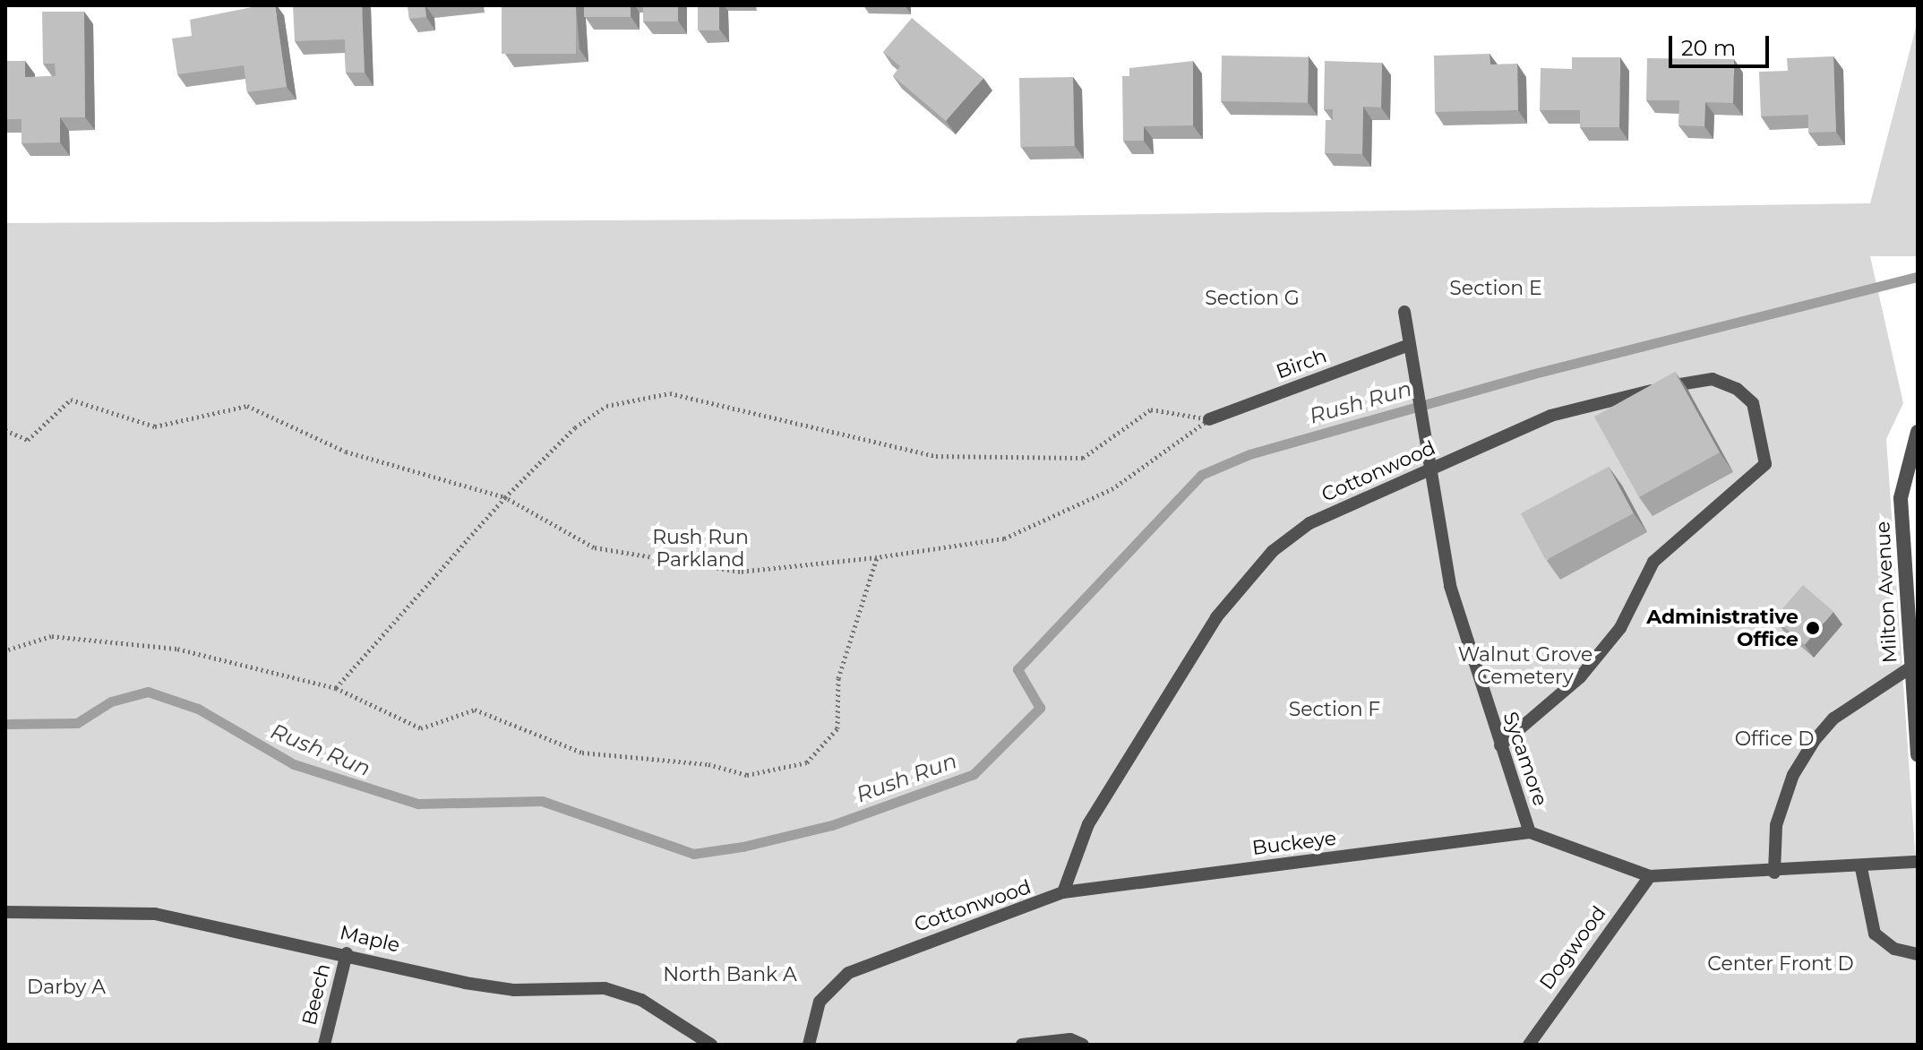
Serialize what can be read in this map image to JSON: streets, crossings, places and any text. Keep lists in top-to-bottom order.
{
  "streets": {
    "street": ["Milton Avenue"],
    "lane": [
      "Birch",
      "Cottonwood",
      "Sycamore",
      "Buckeye",
      "Maple",
      "Dogwood",
      "Beech"
    ]
  },
  "crossings": [
    ["Birch", "Sycamore"],
    ["Cottonwood", "Sycamore"],
    ["Cottonwood", "Buckeye"],
    ["Sycamore", "Buckeye"],
    ["Sycamore", "Dogwood"],
    ["Maple", "Beech"]
  ],
  "water": ["Rush Run"],
  "parks": [
    "Section E",
    "Section G",
    "Rush Run Parkland",
    "Walnut Grove Cemetery",
    "Section F",
    "Office D",
    "Center Front D",
    "North Bank A",
    "Darby A"
  ],
  "places": ["Administrative Office"],
  "scale_bar": "20 m"
}
